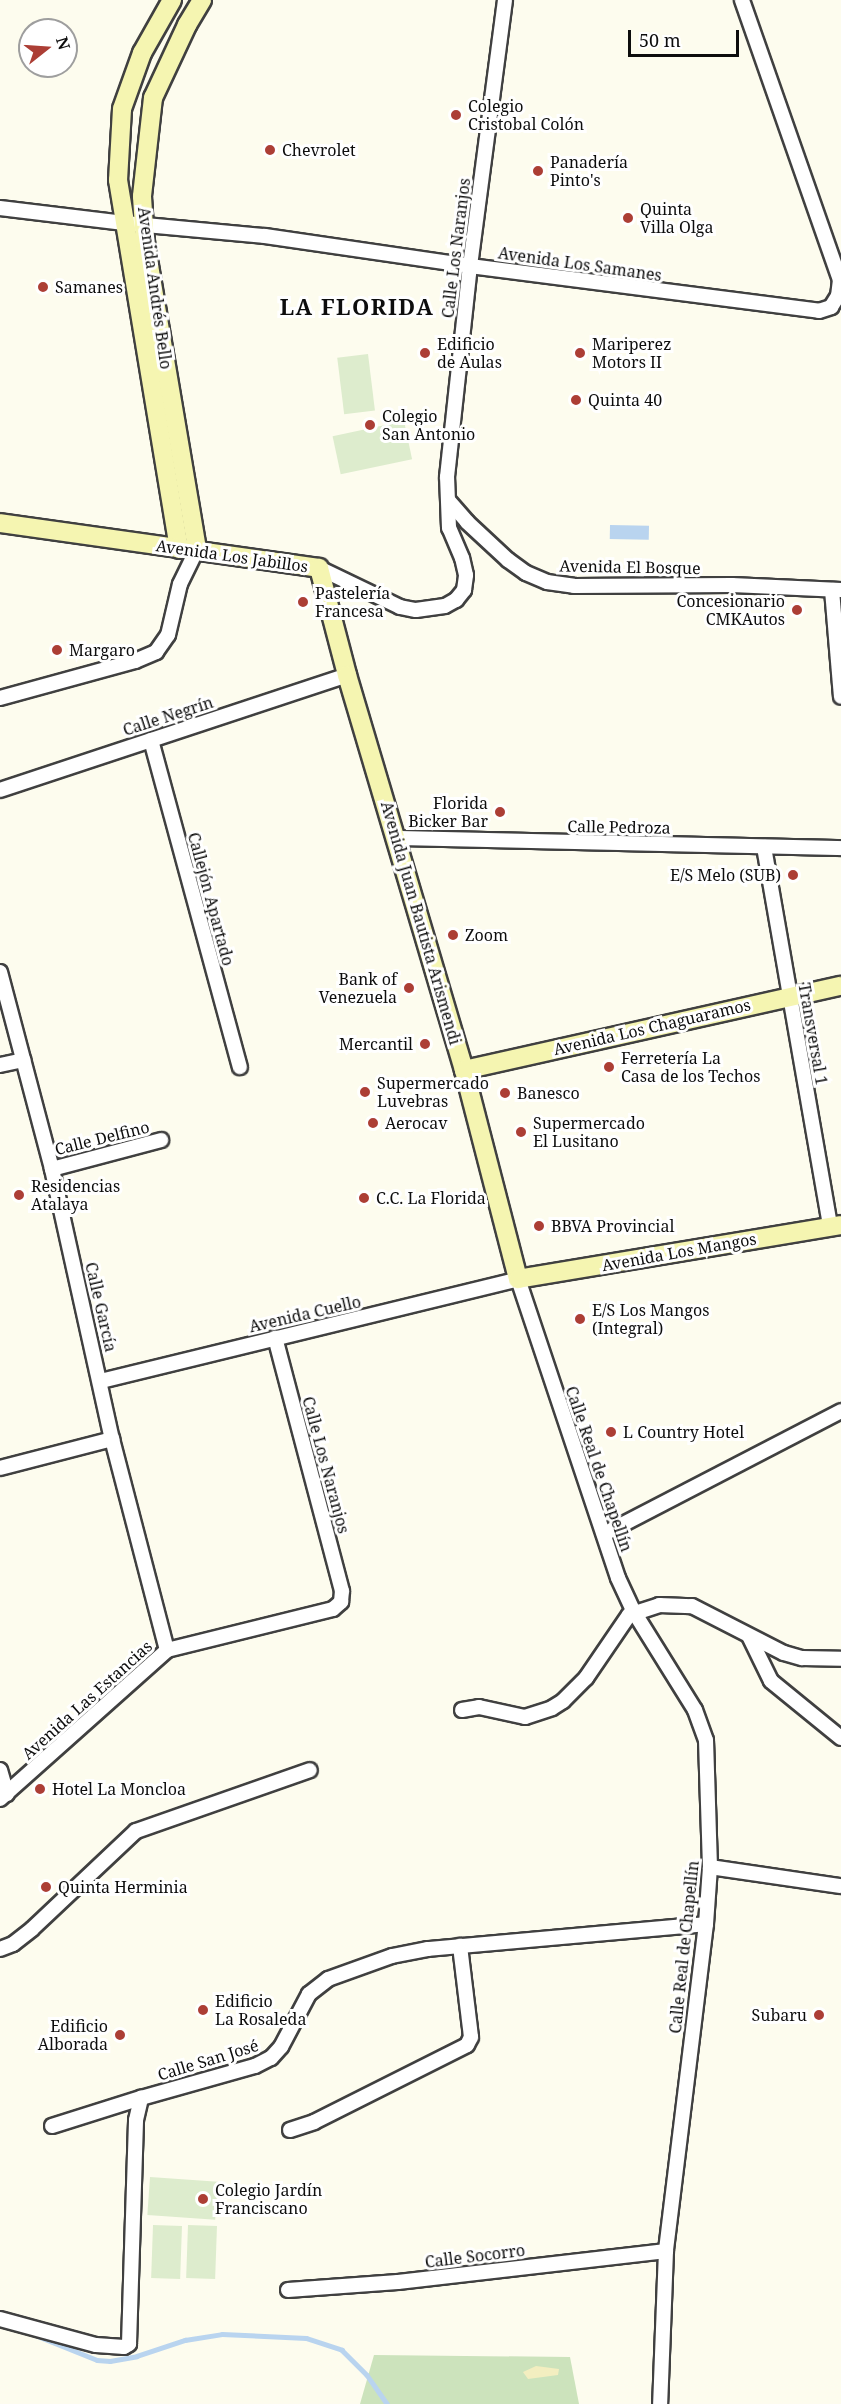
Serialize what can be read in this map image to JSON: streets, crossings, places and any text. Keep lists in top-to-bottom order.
{
  "streets": {
    "street": [
      "Calle Los Naranjos",
      "Avenida Los Samanes",
      "Avenida Andrés Bello",
      "Avenida Los Jabillos",
      "Avenida El Bosque",
      "Calle Negrín",
      "Calle Pedroza",
      "Callejón Apartado",
      "Avenida Juan Bautista Arismendi",
      "Avenida Los Chaguaramos",
      "Transversal 1",
      "Calle Delfino",
      "Avenida Los Mangos",
      "Calle García",
      "Avenida Cuello",
      "Calle Real de Chapellín",
      "Avenida Las Estancias",
      "Calle San José",
      "Calle Socorro"
    ]
  },
  "crossings": [
    ["Calle Los Naranjos", "Avenida Los Samanes"],
    ["Calle Los Naranjos", "Avenida Los Jabillos"],
    ["Calle Los Naranjos", "Avenida El Bosque"],
    ["Calle Los Naranjos", "Avenida Cuello"],
    ["Calle Los Naranjos", "Avenida Las Estancias"],
    ["Avenida Los Samanes", "Avenida Andrés Bello"],
    ["Avenida Andrés Bello", "Avenida Los Jabillos"],
    ["Avenida Los Jabillos", "Avenida El Bosque"],
    ["Avenida Los Jabillos", "Avenida Juan Bautista Arismendi"],
    ["Calle Negrín", "Callejón Apartado"],
    ["Calle Negrín", "Avenida Juan Bautista Arismendi"],
    ["Calle Pedroza", "Avenida Juan Bautista Arismendi"],
    ["Calle Pedroza", "Transversal 1"],
    ["Avenida Juan Bautista Arismendi", "Avenida Los Chaguaramos"],
    ["Avenida Juan Bautista Arismendi", "Avenida Los Mangos"],
    ["Avenida Juan Bautista Arismendi", "Avenida Cuello"],
    ["Avenida Juan Bautista Arismendi", "Calle Real de Chapellín"],
    ["Avenida Los Chaguaramos", "Transversal 1"],
    ["Transversal 1", "Avenida Los Mangos"],
    ["Calle Delfino", "Calle García"],
    ["Avenida Los Mangos", "Avenida Cuello"],
    ["Avenida Los Mangos", "Calle Real de Chapellín"],
    ["Calle García", "Avenida Cuello"],
    ["Calle García", "Avenida Las Estancias"],
    ["Avenida Cuello", "Calle Real de Chapellín"],
    ["Calle Real de Chapellín", "Calle San José"],
    ["Calle Real de Chapellín", "Calle Socorro"]
  ],
  "districts": ["LA FLORIDA"],
  "places": [
    "Colegio Cristobal Colón",
    "Chevrolet",
    "Panadería Pinto's",
    "Quinta Villa Olga",
    "Samanes",
    "Edificio de Aulas",
    "Mariperez Motors II",
    "Quinta 40",
    "Colegio San Antonio",
    "Pastelería Francesa",
    "Concesionario CMKAutos",
    "Margaro",
    "Florida Bicker Bar",
    "E/S Melo (SUB)",
    "Zoom",
    "Bank of Venezuela",
    "Mercantil",
    "Ferretería La Casa de los Techos",
    "Supermercado Luvebras",
    "Banesco",
    "Aerocav",
    "Supermercado El Lusitano",
    "Residencias Atalaya",
    "C.C. La Florida",
    "BBVA Provincial",
    "E/S Los Mangos (Integral)",
    "L Country Hotel",
    "Hotel La Moncloa",
    "Quinta Herminia",
    "Edificio La Rosaleda",
    "Subaru",
    "Edificio Alborada",
    "Colegio Jardín Franciscano"
  ],
  "scale_bar": "50 m",
  "north": "right"
}
